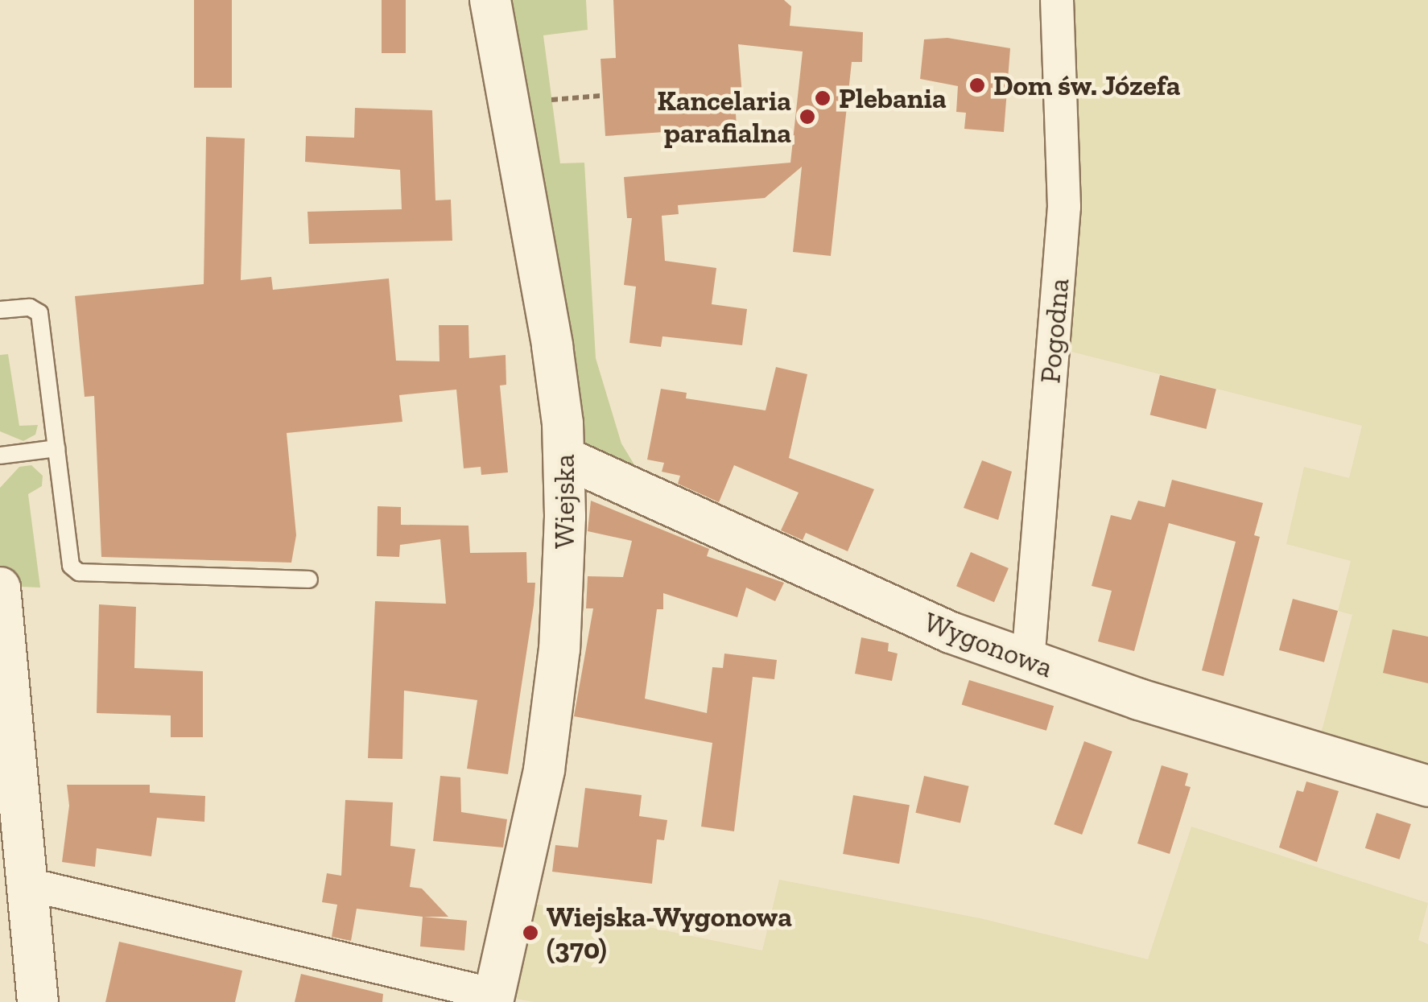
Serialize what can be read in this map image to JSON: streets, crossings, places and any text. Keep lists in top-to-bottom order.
{
  "streets": {
    "street": ["Pogodna", "Wiejska", "Wygonowa"]
  },
  "crossings": [
    ["Pogodna", "Wygonowa"],
    ["Wiejska", "Wygonowa"]
  ],
  "places": [
    "Dom św. Józefa",
    "Plebania",
    "Kancelaria parafialna",
    "Wiejska-Wygonowa (370)"
  ]
}
